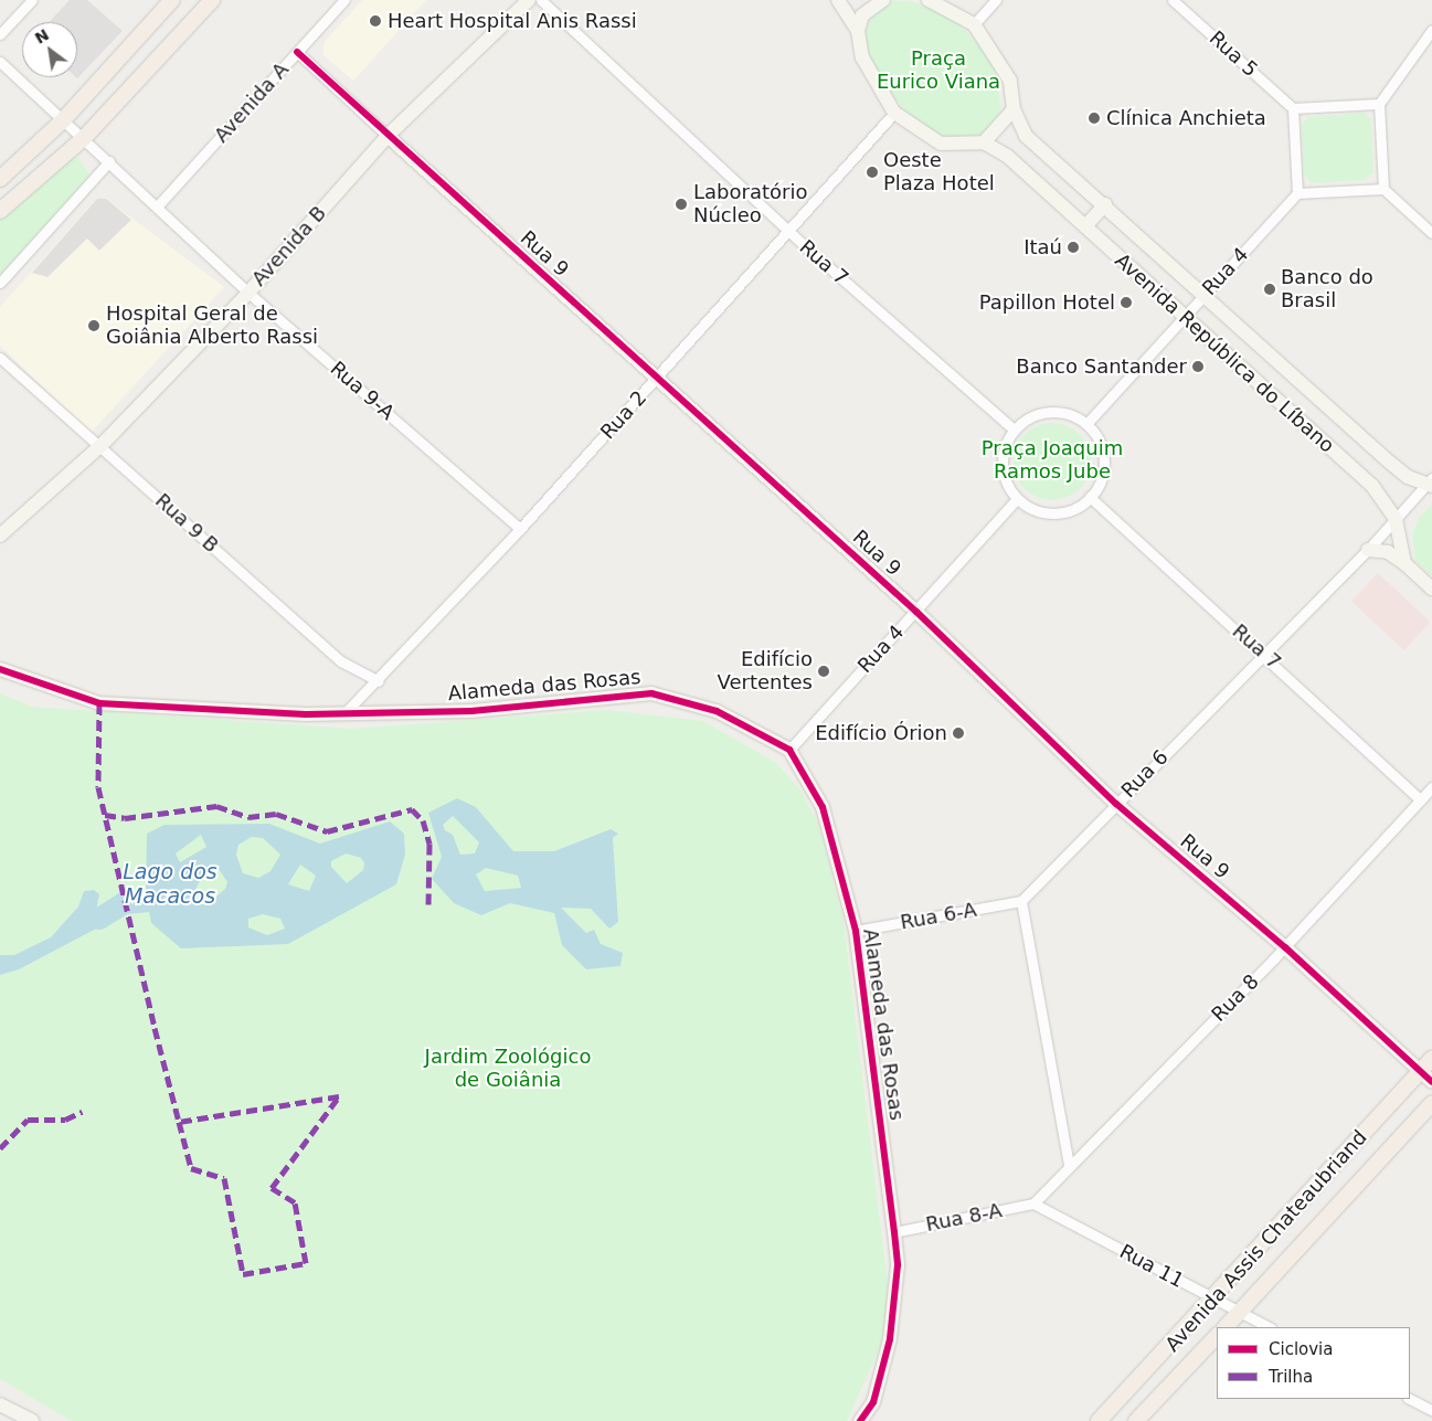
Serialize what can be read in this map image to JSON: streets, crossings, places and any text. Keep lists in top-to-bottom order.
{
  "streets": {
    "main road": [
      "Avenida B",
      "Rua 9",
      "Avenida República do Líbano",
      "Alameda das Rosas",
      "Avenida Assis Chateaubriand"
    ],
    "street": [
      "Rua 5",
      "Avenida A",
      "Rua 7",
      "Rua 4",
      "Rua 9-A",
      "Rua 2",
      "Rua 9 B",
      "Rua 6",
      "Rua 6-A",
      "Rua 8",
      "Rua 8-A",
      "Rua 11"
    ]
  },
  "crossings": [
    ["Avenida A", "Rua 9"],
    ["Avenida A", "Rua 9-A"],
    ["Avenida B", "Rua 9"],
    ["Avenida B", "Rua 9-A"],
    ["Avenida B", "Rua 9 B"],
    ["Rua 9", "Rua 4"],
    ["Rua 9", "Rua 2"],
    ["Rua 9", "Rua 6"],
    ["Rua 9", "Rua 8"],
    ["Rua 9", "Avenida Assis Chateaubriand"],
    ["Rua 7", "Rua 4"],
    ["Rua 7", "Rua 2"],
    ["Rua 7", "Rua 6"],
    ["Rua 7", "Rua 8"],
    ["Rua 4", "Avenida República do Líbano"],
    ["Rua 4", "Alameda das Rosas"],
    ["Avenida República do Líbano", "Rua 6"],
    ["Rua 9-A", "Rua 2"],
    ["Rua 2", "Rua 9 B"],
    ["Rua 2", "Alameda das Rosas"],
    ["Alameda das Rosas", "Rua 6-A"],
    ["Alameda das Rosas", "Rua 8-A"],
    ["Rua 6", "Rua 6-A"],
    ["Rua 8", "Rua 8-A"],
    ["Rua 8", "Rua 11"],
    ["Rua 8-A", "Rua 11"],
    ["Avenida Assis Chateaubriand", "Rua 11"]
  ],
  "water": ["Lago dos Macacos"],
  "parks": ["Praça Eurico Viana", "Praça Joaquim Ramos Jube", "Jardim Zoológico de Goiânia"],
  "places": [
    "Heart Hospital Anis Rassi",
    "Clínica Anchieta",
    "Oeste Plaza Hotel",
    "Laboratório Núcleo",
    "Itaú",
    "Banco do Brasil",
    "Papillon Hotel",
    "Hospital Geral de Goiânia Alberto Rassi",
    "Banco Santander",
    "Edifício Vertentes",
    "Edifício Órion"
  ],
  "legend": ["Ciclovia", "Trilha"],
  "north": "top left"
}
